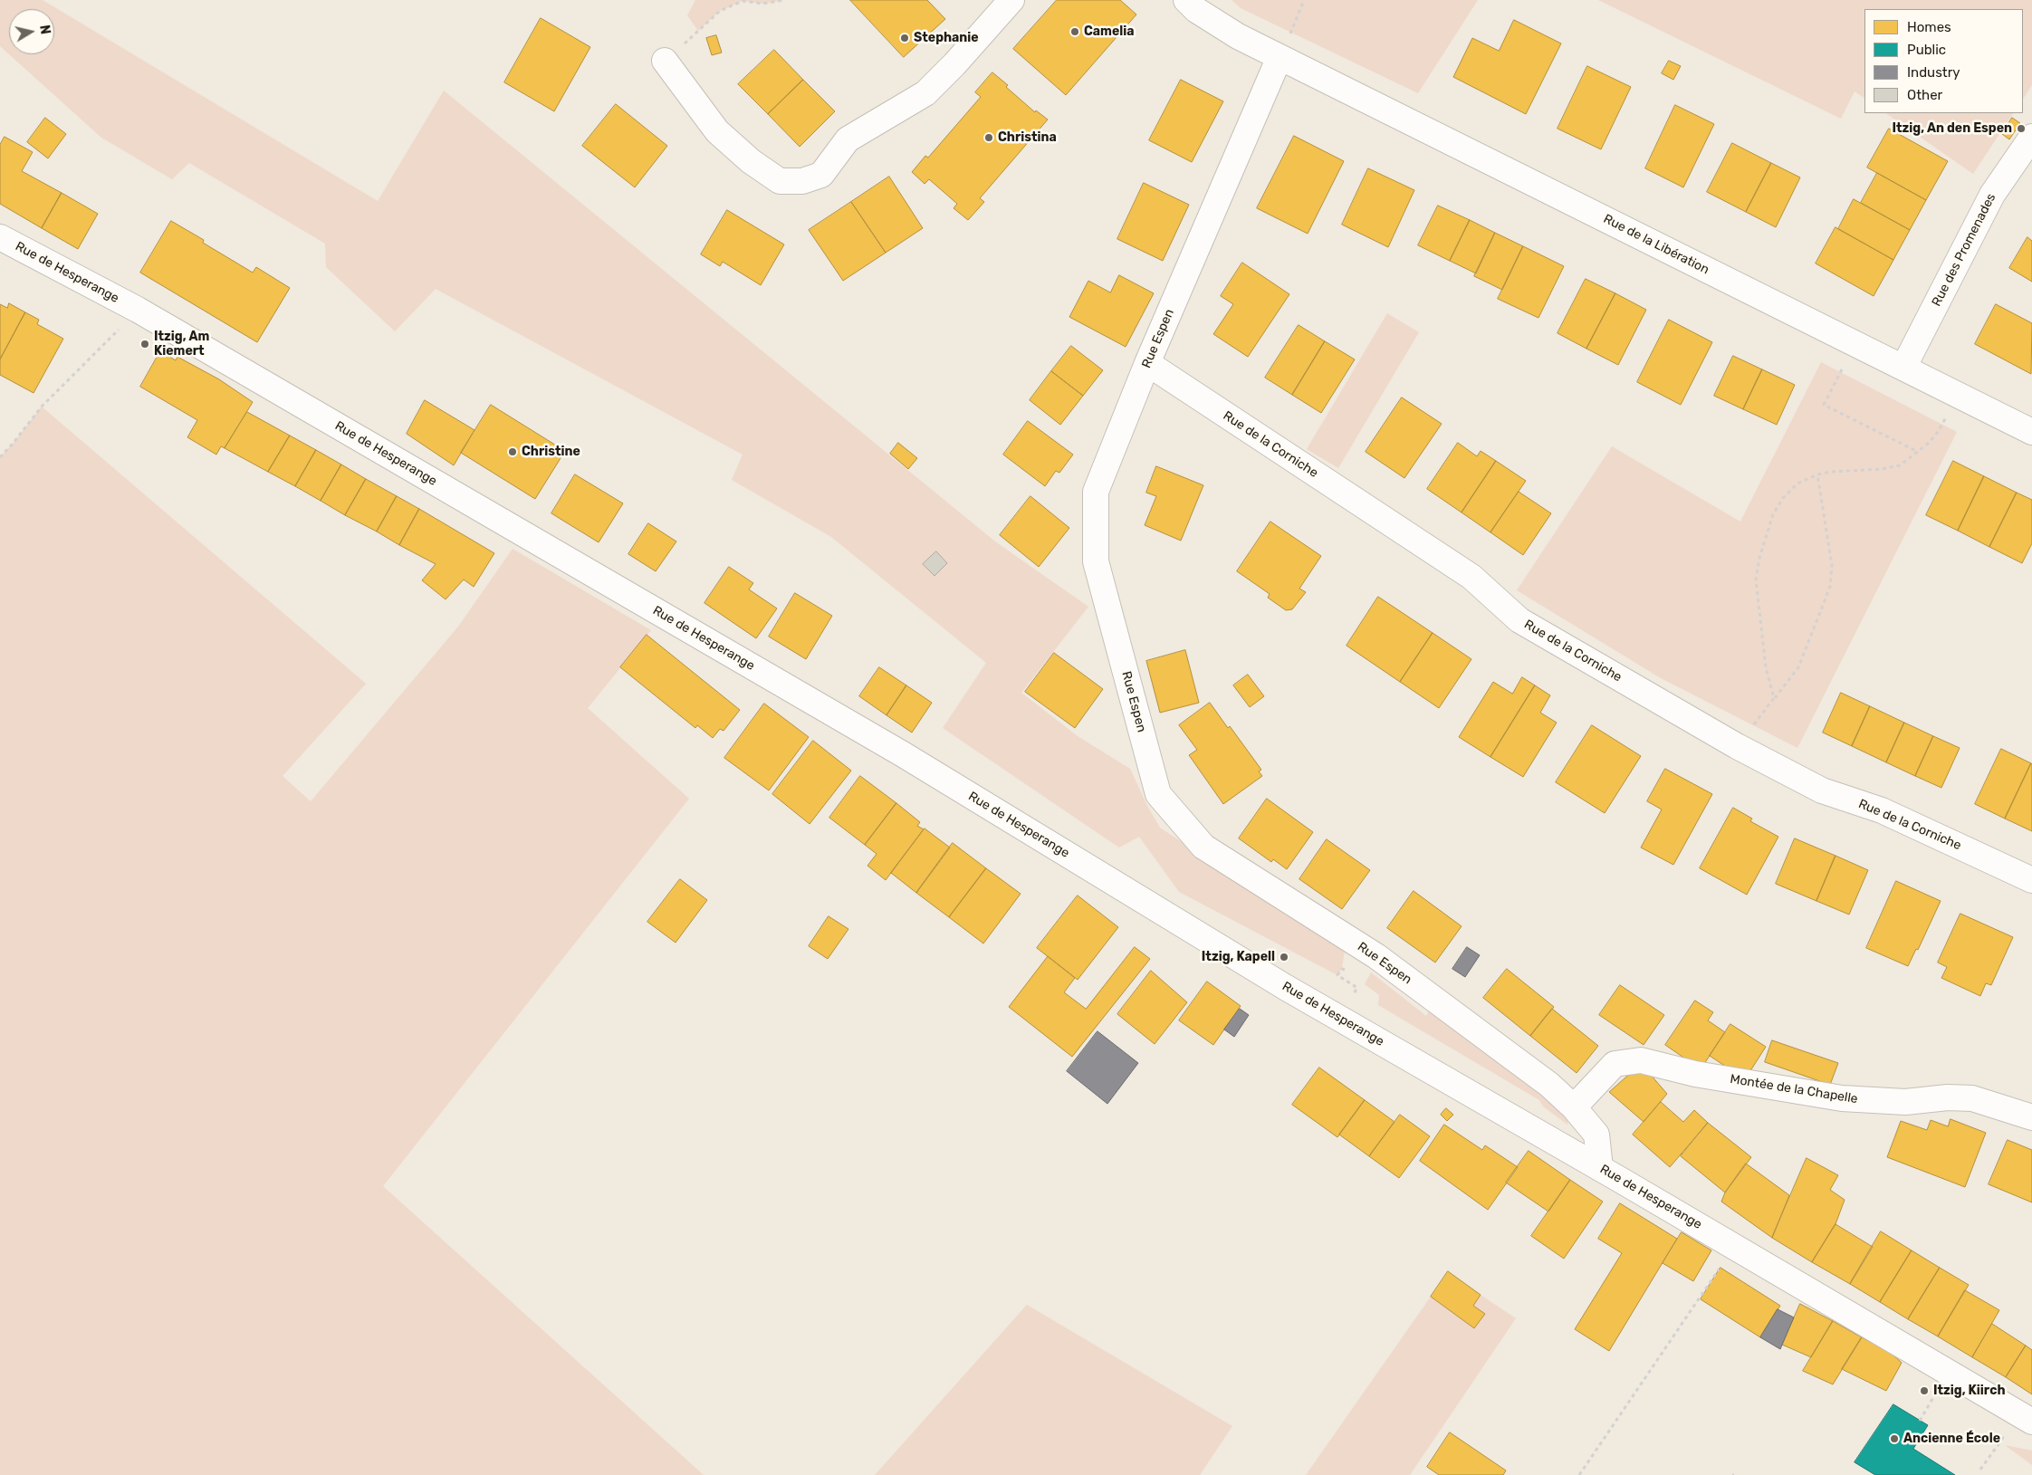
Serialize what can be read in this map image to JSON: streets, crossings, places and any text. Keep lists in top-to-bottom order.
{
  "streets": {
    "street": [
      "Rue de la Libération",
      "Rue des Promenades",
      "Rue de Hesperange",
      "Rue Espen",
      "Rue de la Corniche",
      "Montée de la Chapelle"
    ]
  },
  "crossings": [
    ["Rue de la Libération", "Rue des Promenades"],
    ["Rue de la Libération", "Rue Espen"],
    ["Rue de Hesperange", "Rue Espen"],
    ["Rue Espen", "Rue de la Corniche"],
    ["Rue Espen", "Montée de la Chapelle"]
  ],
  "places": [
    "Camelia",
    "Stephanie",
    "Itzig, An den Espen",
    "Christina",
    "Itzig, Am Kiemert",
    "Christine",
    "Itzig, Kapell",
    "Itzig, Kiirch",
    "Ancienne École"
  ],
  "legend": [
    "Homes",
    "Public",
    "Industry",
    "Other"
  ],
  "north": "right"
}
